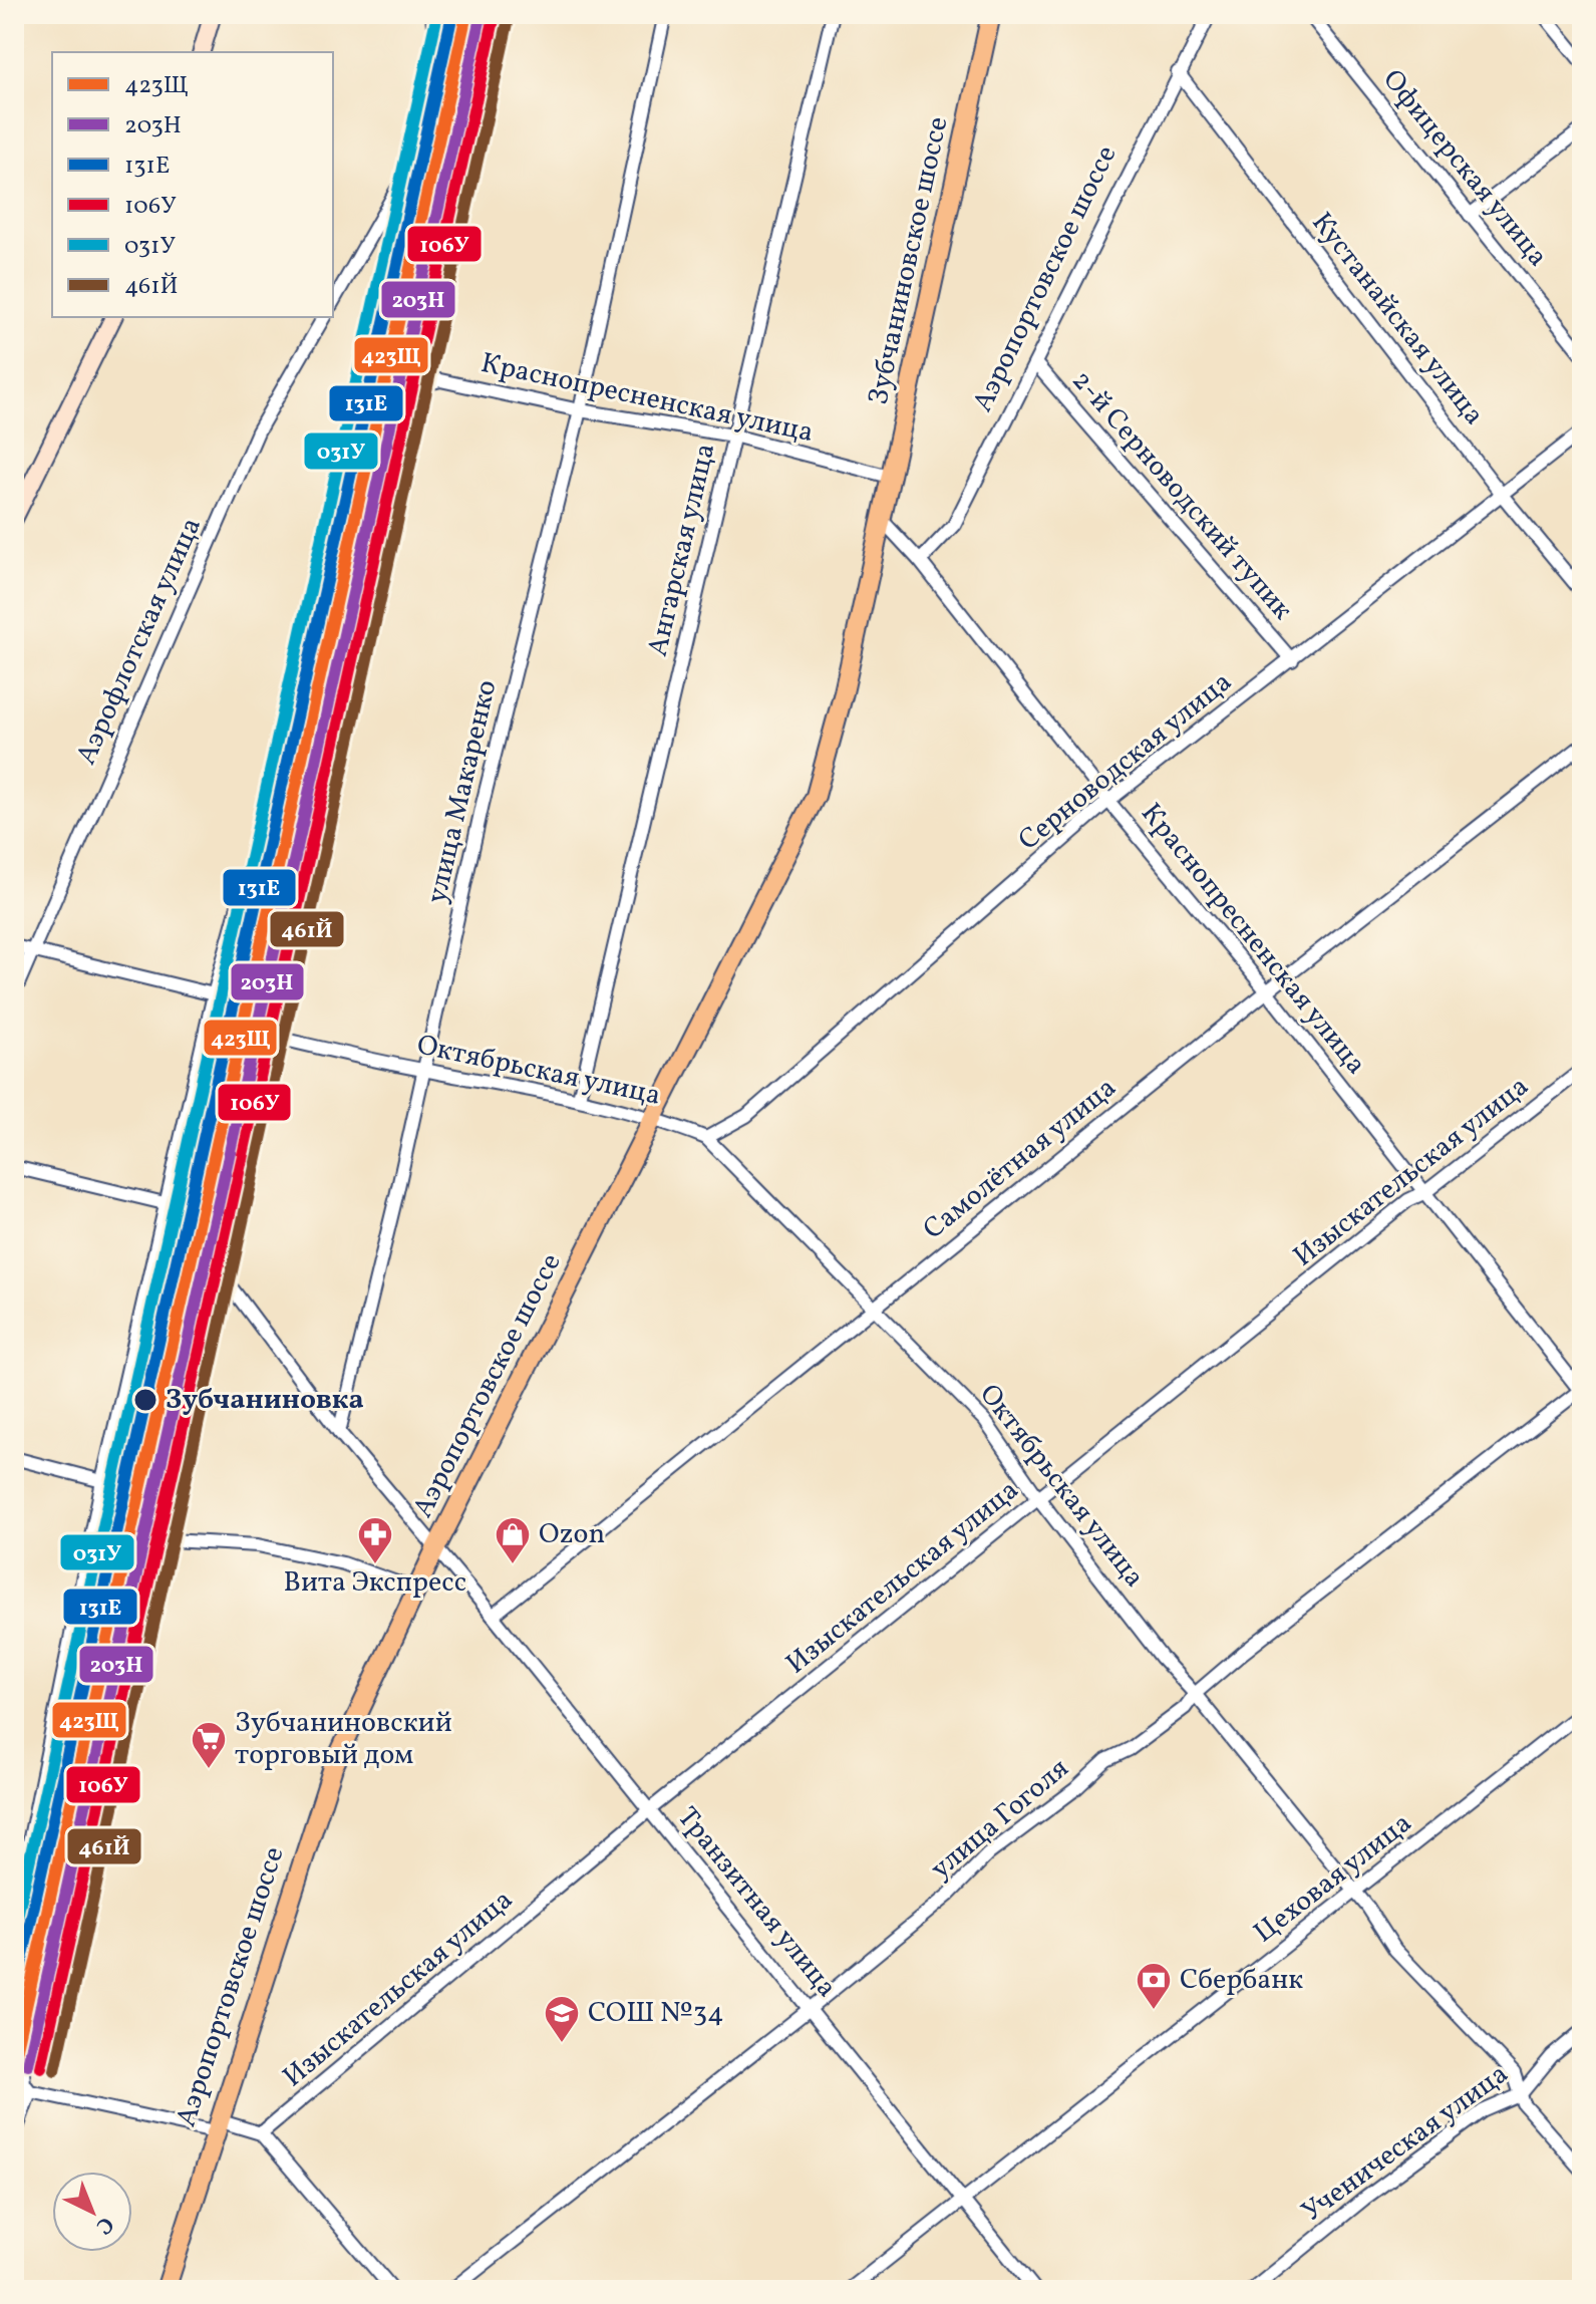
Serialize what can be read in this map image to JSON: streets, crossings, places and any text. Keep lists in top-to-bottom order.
{
  "streets": {
    "main road": ["Зубчаниновское шоссе", "Аэропортовское шоссе"],
    "street": [
      "Офицерская улица",
      "Кустанайская улица",
      "Краснопресненская улица",
      "2-й Серноводский тупик",
      "Ангарская улица",
      "Аэрофлотская улица",
      "Серноводская улица",
      "улица Макаренко",
      "Октябрьская улица",
      "Самолётная улица",
      "Изыскательская улица",
      "улица Гоголя",
      "Цеховая улица",
      "Транзитная улица",
      "Ученическая улица"
    ]
  },
  "crossings": [
    ["Зубчаниновское шоссе", "Аэропортовское шоссе"],
    ["Зубчаниновское шоссе", "Краснопресненская улица"],
    ["Аэропортовское шоссе", "Кустанайская улица"],
    ["Аэропортовское шоссе", "Краснопресненская улица"],
    ["Аэропортовское шоссе", "2-й Серноводский тупик"],
    ["Аэропортовское шоссе", "Октябрьская улица"],
    ["Аэропортовское шоссе", "Транзитная улица"],
    ["Кустанайская улица", "Серноводская улица"],
    ["Краснопресненская улица", "Ангарская улица"],
    ["Краснопресненская улица", "Серноводская улица"],
    ["Краснопресненская улица", "улица Макаренко"],
    ["Краснопресненская улица", "Октябрьская улица"],
    ["Краснопресненская улица", "Самолётная улица"],
    ["Краснопресненская улица", "Изыскательская улица"],
    ["Краснопресненская улица", "улица Гоголя"],
    ["2-й Серноводский тупик", "Серноводская улица"],
    ["Ангарская улица", "Октябрьская улица"],
    ["Серноводская улица", "Октябрьская улица"],
    ["улица Макаренко", "Октябрьская улица"],
    ["Октябрьская улица", "Самолётная улица"],
    ["Октябрьская улица", "Изыскательская улица"],
    ["Октябрьская улица", "улица Гоголя"],
    ["Октябрьская улица", "Цеховая улица"],
    ["Октябрьская улица", "Ученическая улица"],
    ["Самолётная улица", "Транзитная улица"],
    ["Изыскательская улица", "Транзитная улица"],
    ["улица Гоголя", "Транзитная улица"],
    ["Цеховая улица", "Транзитная улица"]
  ],
  "places": {
    "other": ["Зубчаниновка"],
    "pharmacy": ["Вита Экспресс"],
    "shop": ["Ozon"],
    "supermarket": ["Зубчаниновский торговый дом"],
    "bank": ["Сбербанк"],
    "school or university": ["СОШ №34"]
  },
  "lines": [
    "transit line 423Щ",
    "transit line 131Е",
    "transit line 031У",
    "transit line 203Н",
    "transit line 106У",
    "transit line 461Й"
  ],
  "legend": [
    "423Щ",
    "203Н",
    "131Е",
    "106У",
    "031У",
    "461Й"
  ],
  "north": "bottom right"
}
